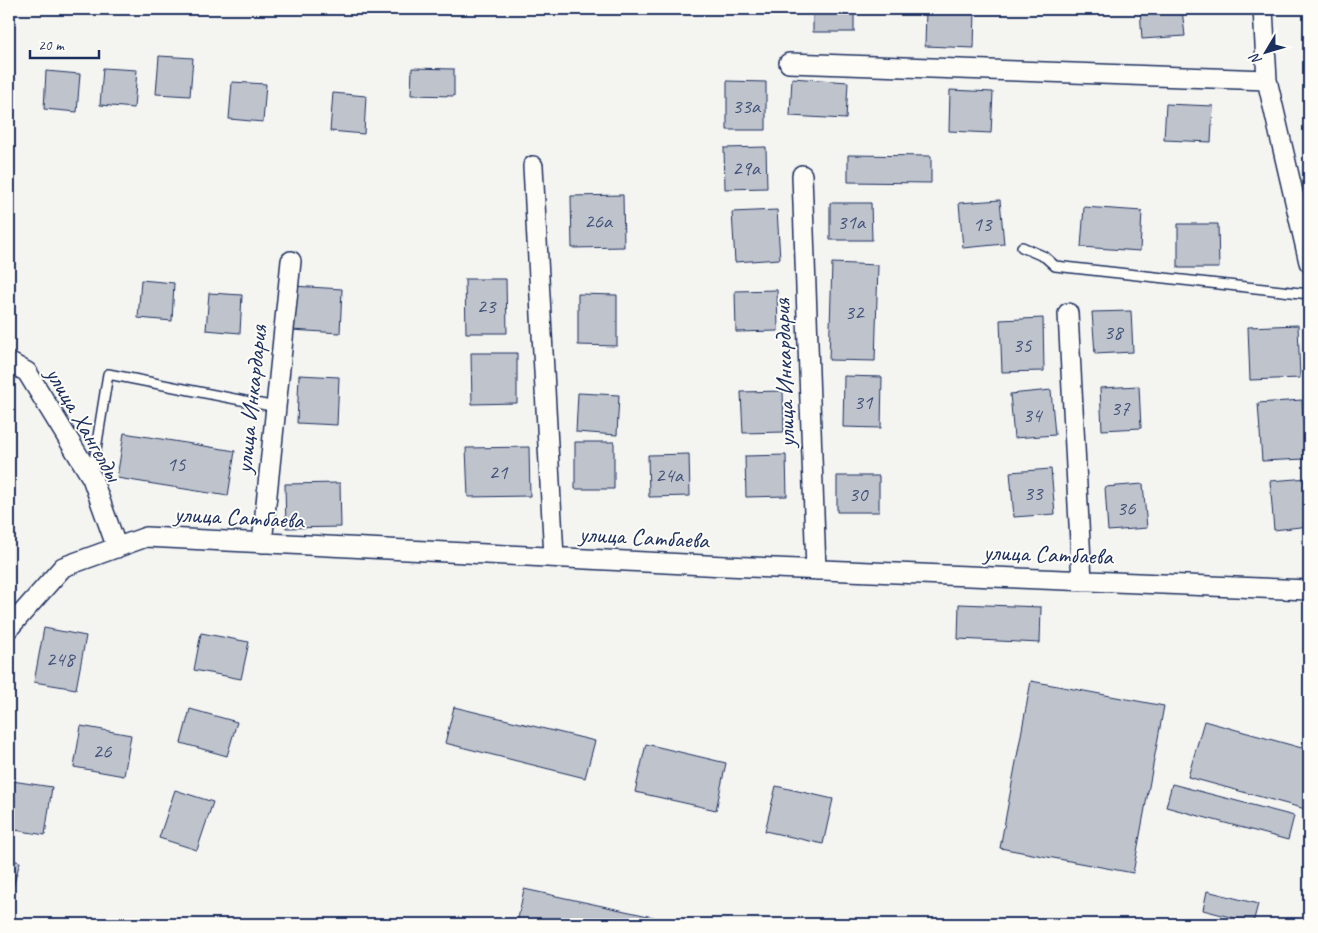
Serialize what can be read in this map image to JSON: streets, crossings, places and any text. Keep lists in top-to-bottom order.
{
  "streets": {
    "street": ["улица Инкардария", "улица Хангелды", "улица Сатбаева"]
  },
  "crossings": [
    ["улица Инкардария", "улица Сатбаева"],
    ["улица Хангелды", "улица Сатбаева"]
  ],
  "house_numbers": [
    "33а",
    "29а",
    "26а",
    "31а",
    "13",
    "23",
    "32",
    "38",
    "35",
    "31",
    "37",
    "34",
    "15",
    "21",
    "24а",
    "33",
    "30",
    "36",
    "248",
    "26"
  ],
  "scale_bar": "20 m",
  "north": "bottom left"
}
